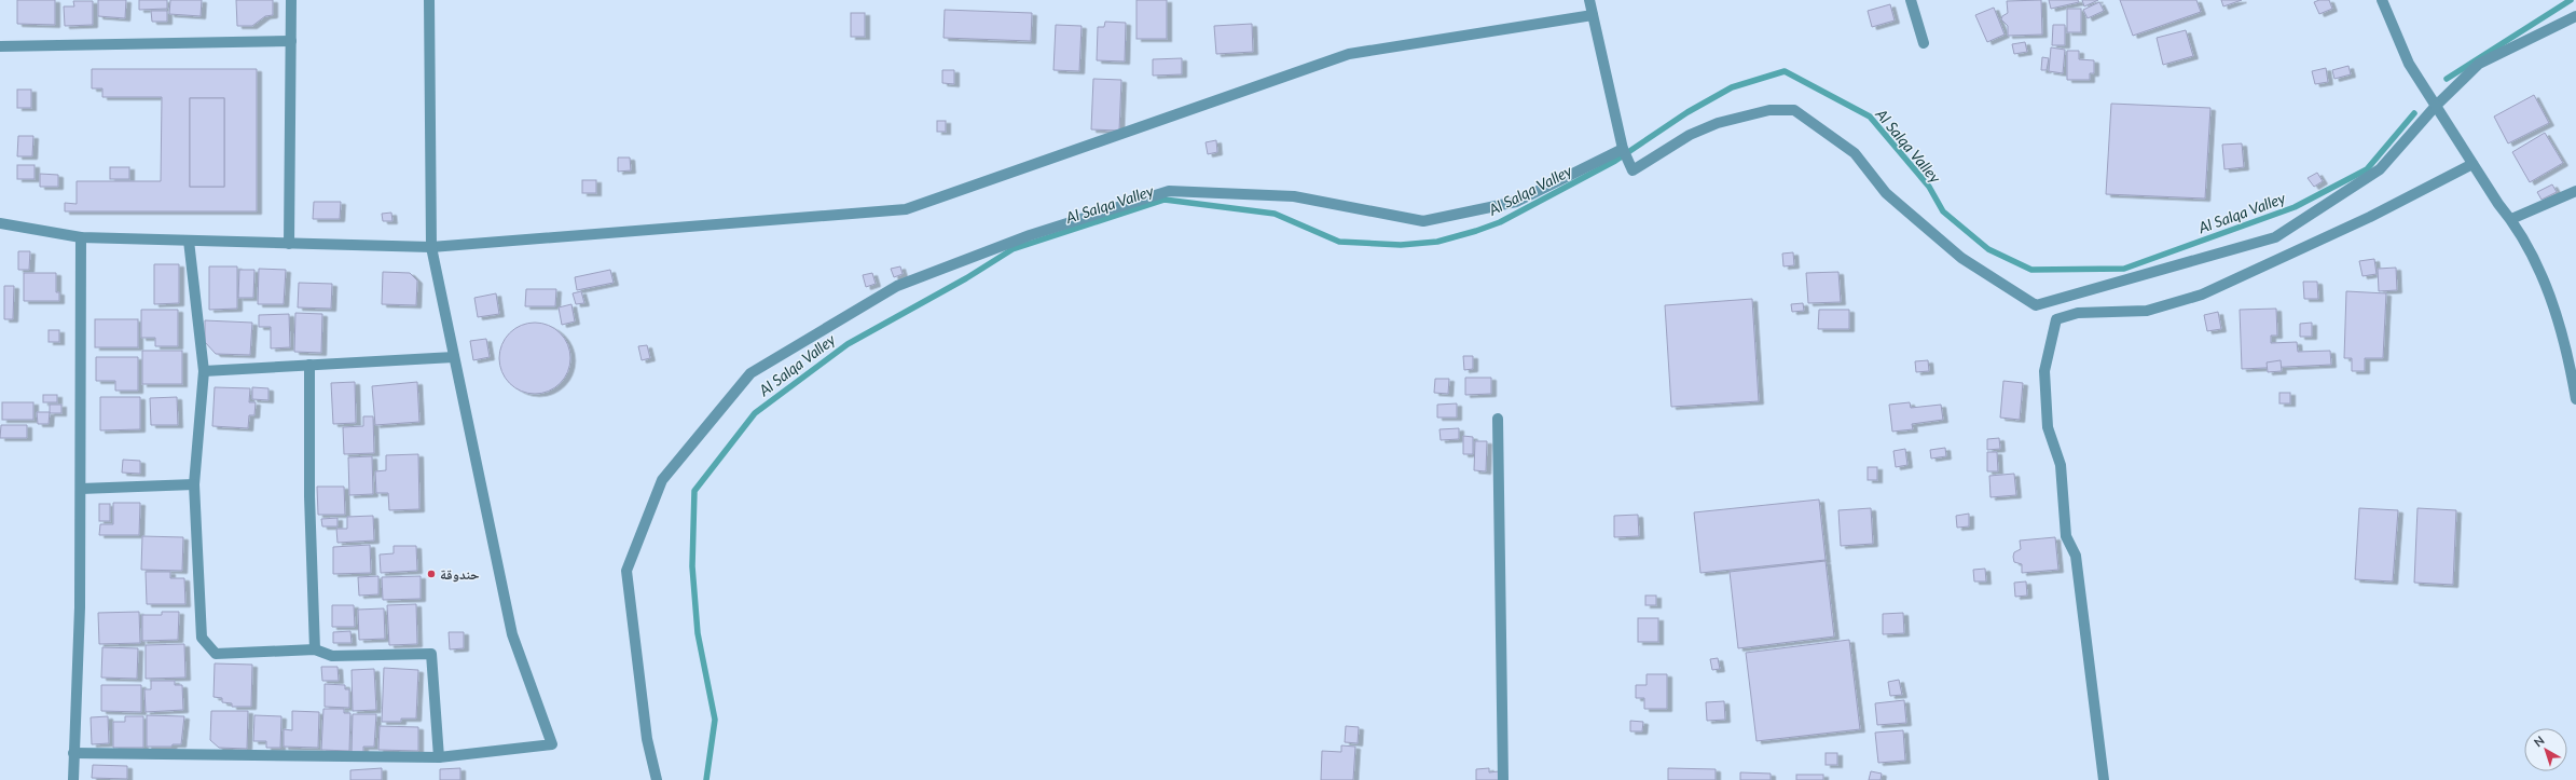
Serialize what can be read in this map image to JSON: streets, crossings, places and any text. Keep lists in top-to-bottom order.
{
  "water": ["Al Salqa Valley"],
  "places": ["حندوقة"],
  "north": "top left"
}
